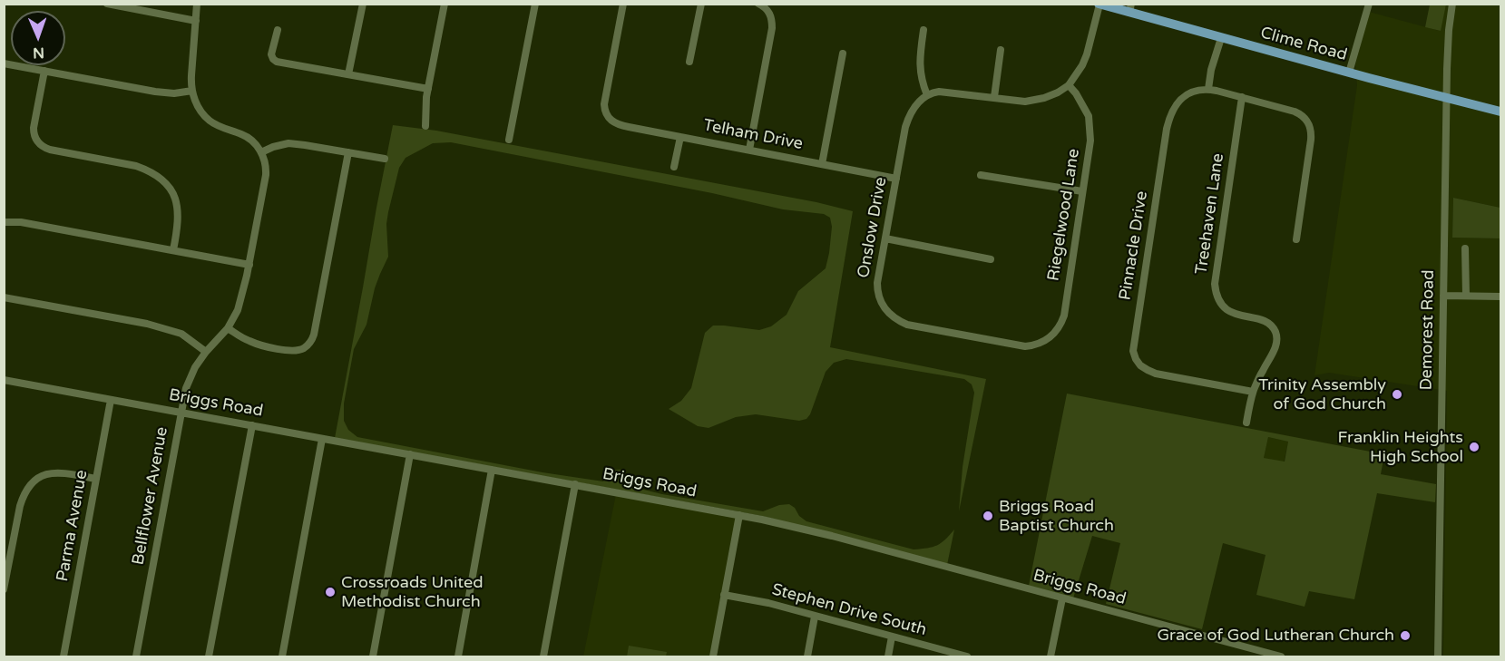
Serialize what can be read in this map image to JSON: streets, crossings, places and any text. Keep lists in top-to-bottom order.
{
  "streets": {
    "main road": ["Clime Road"],
    "street": [
      "Telham Drive",
      "Treehaven Lane",
      "Riegelwood Lane",
      "Onslow Drive",
      "Pinnacle Drive",
      "Demorest Road",
      "Briggs Road",
      "Bellflower Avenue",
      "Parma Avenue",
      "Stephen Drive South"
    ]
  },
  "crossings": [
    ["Clime Road", "Demorest Road"],
    ["Telham Drive", "Onslow Drive"],
    ["Treehaven Lane", "Pinnacle Drive"],
    ["Riegelwood Lane", "Onslow Drive"],
    ["Briggs Road", "Bellflower Avenue"],
    ["Briggs Road", "Parma Avenue"]
  ],
  "places": [
    "Trinity Assembly of God Church",
    "Franklin Heights High School",
    "Briggs Road Baptist Church",
    "Crossroads United Methodist Church",
    "Grace of God Lutheran Church"
  ],
  "north": "bottom"
}
